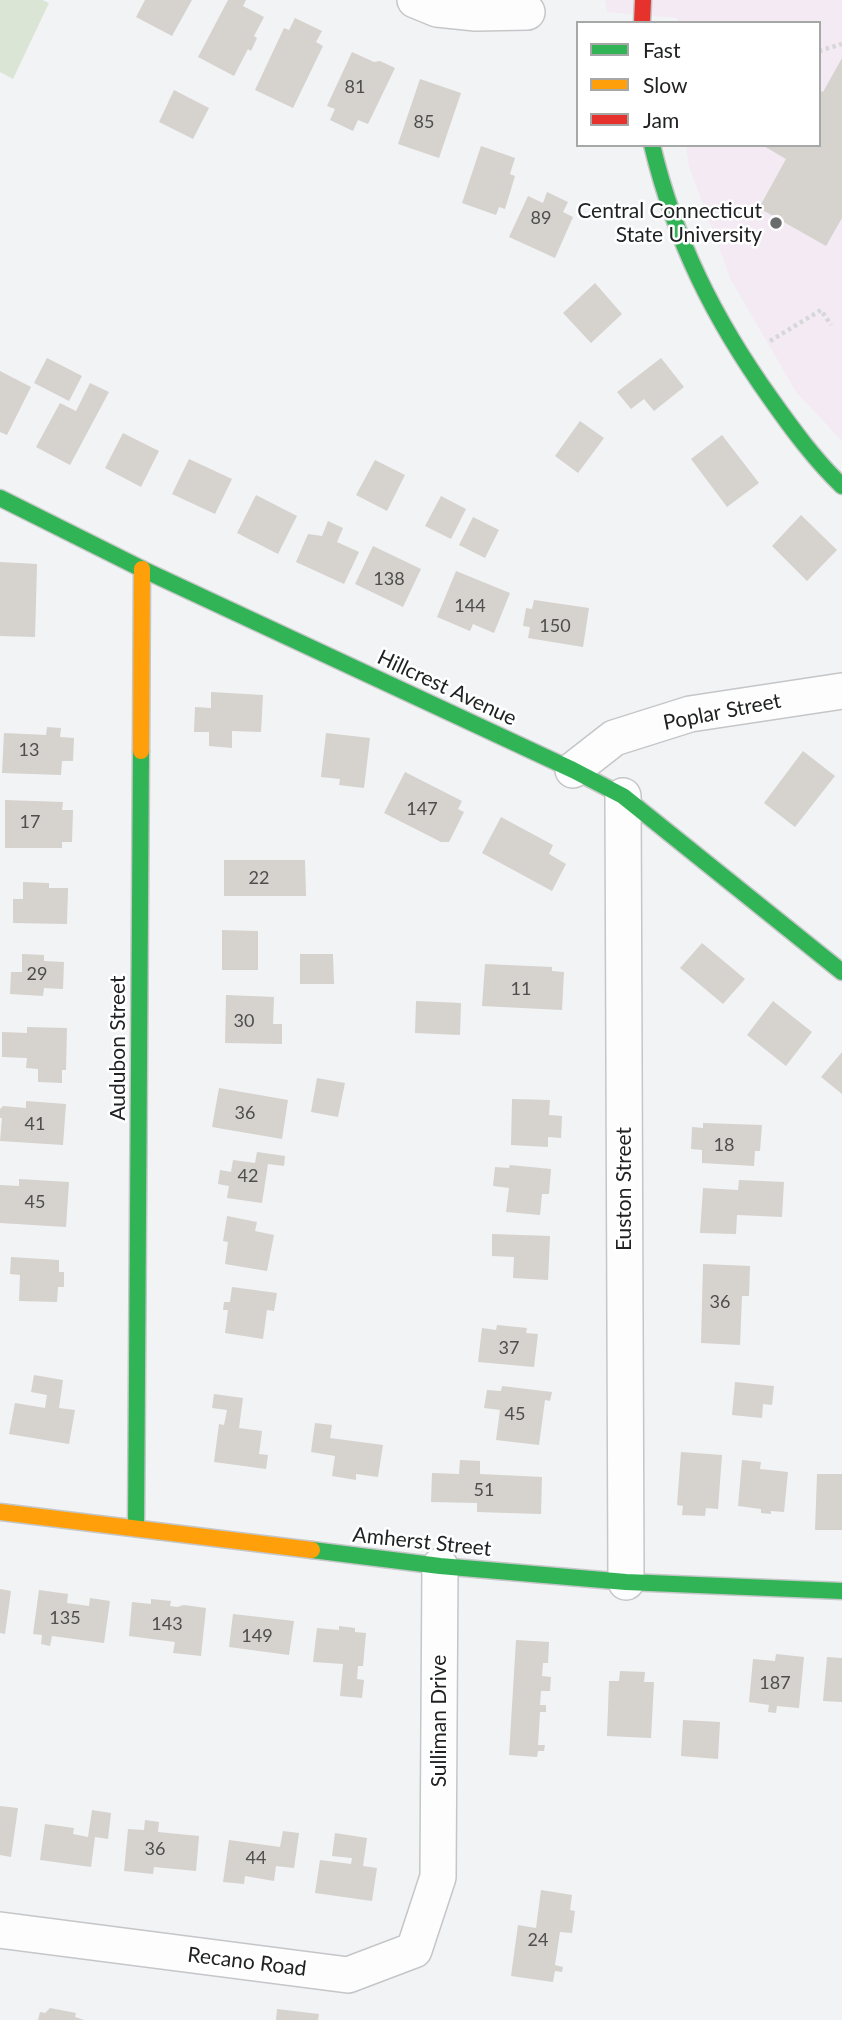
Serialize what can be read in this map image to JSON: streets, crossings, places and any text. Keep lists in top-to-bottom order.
{
  "streets": {
    "street": [
      "Hillcrest Avenue",
      "Poplar Street",
      "Audubon Street",
      "Euston Street",
      "Amherst Street",
      "Sulliman Drive",
      "Recano Road"
    ]
  },
  "crossings": [
    ["Hillcrest Avenue", "Poplar Street"],
    ["Hillcrest Avenue", "Audubon Street"],
    ["Hillcrest Avenue", "Euston Street"],
    ["Audubon Street", "Amherst Street"],
    ["Euston Street", "Amherst Street"],
    ["Amherst Street", "Sulliman Drive"],
    ["Sulliman Drive", "Recano Road"]
  ],
  "places": ["Central Connecticut State University"],
  "house_numbers": [
    "81",
    "85",
    "89",
    "138",
    "144",
    "150",
    "13",
    "147",
    "17",
    "22",
    "29",
    "11",
    "30",
    "36",
    "41",
    "18",
    "42",
    "45",
    "36",
    "37",
    "45",
    "51",
    "135",
    "143",
    "149",
    "187",
    "36",
    "44",
    "24"
  ],
  "legend": ["Fast", "Slow", "Jam"]
}
